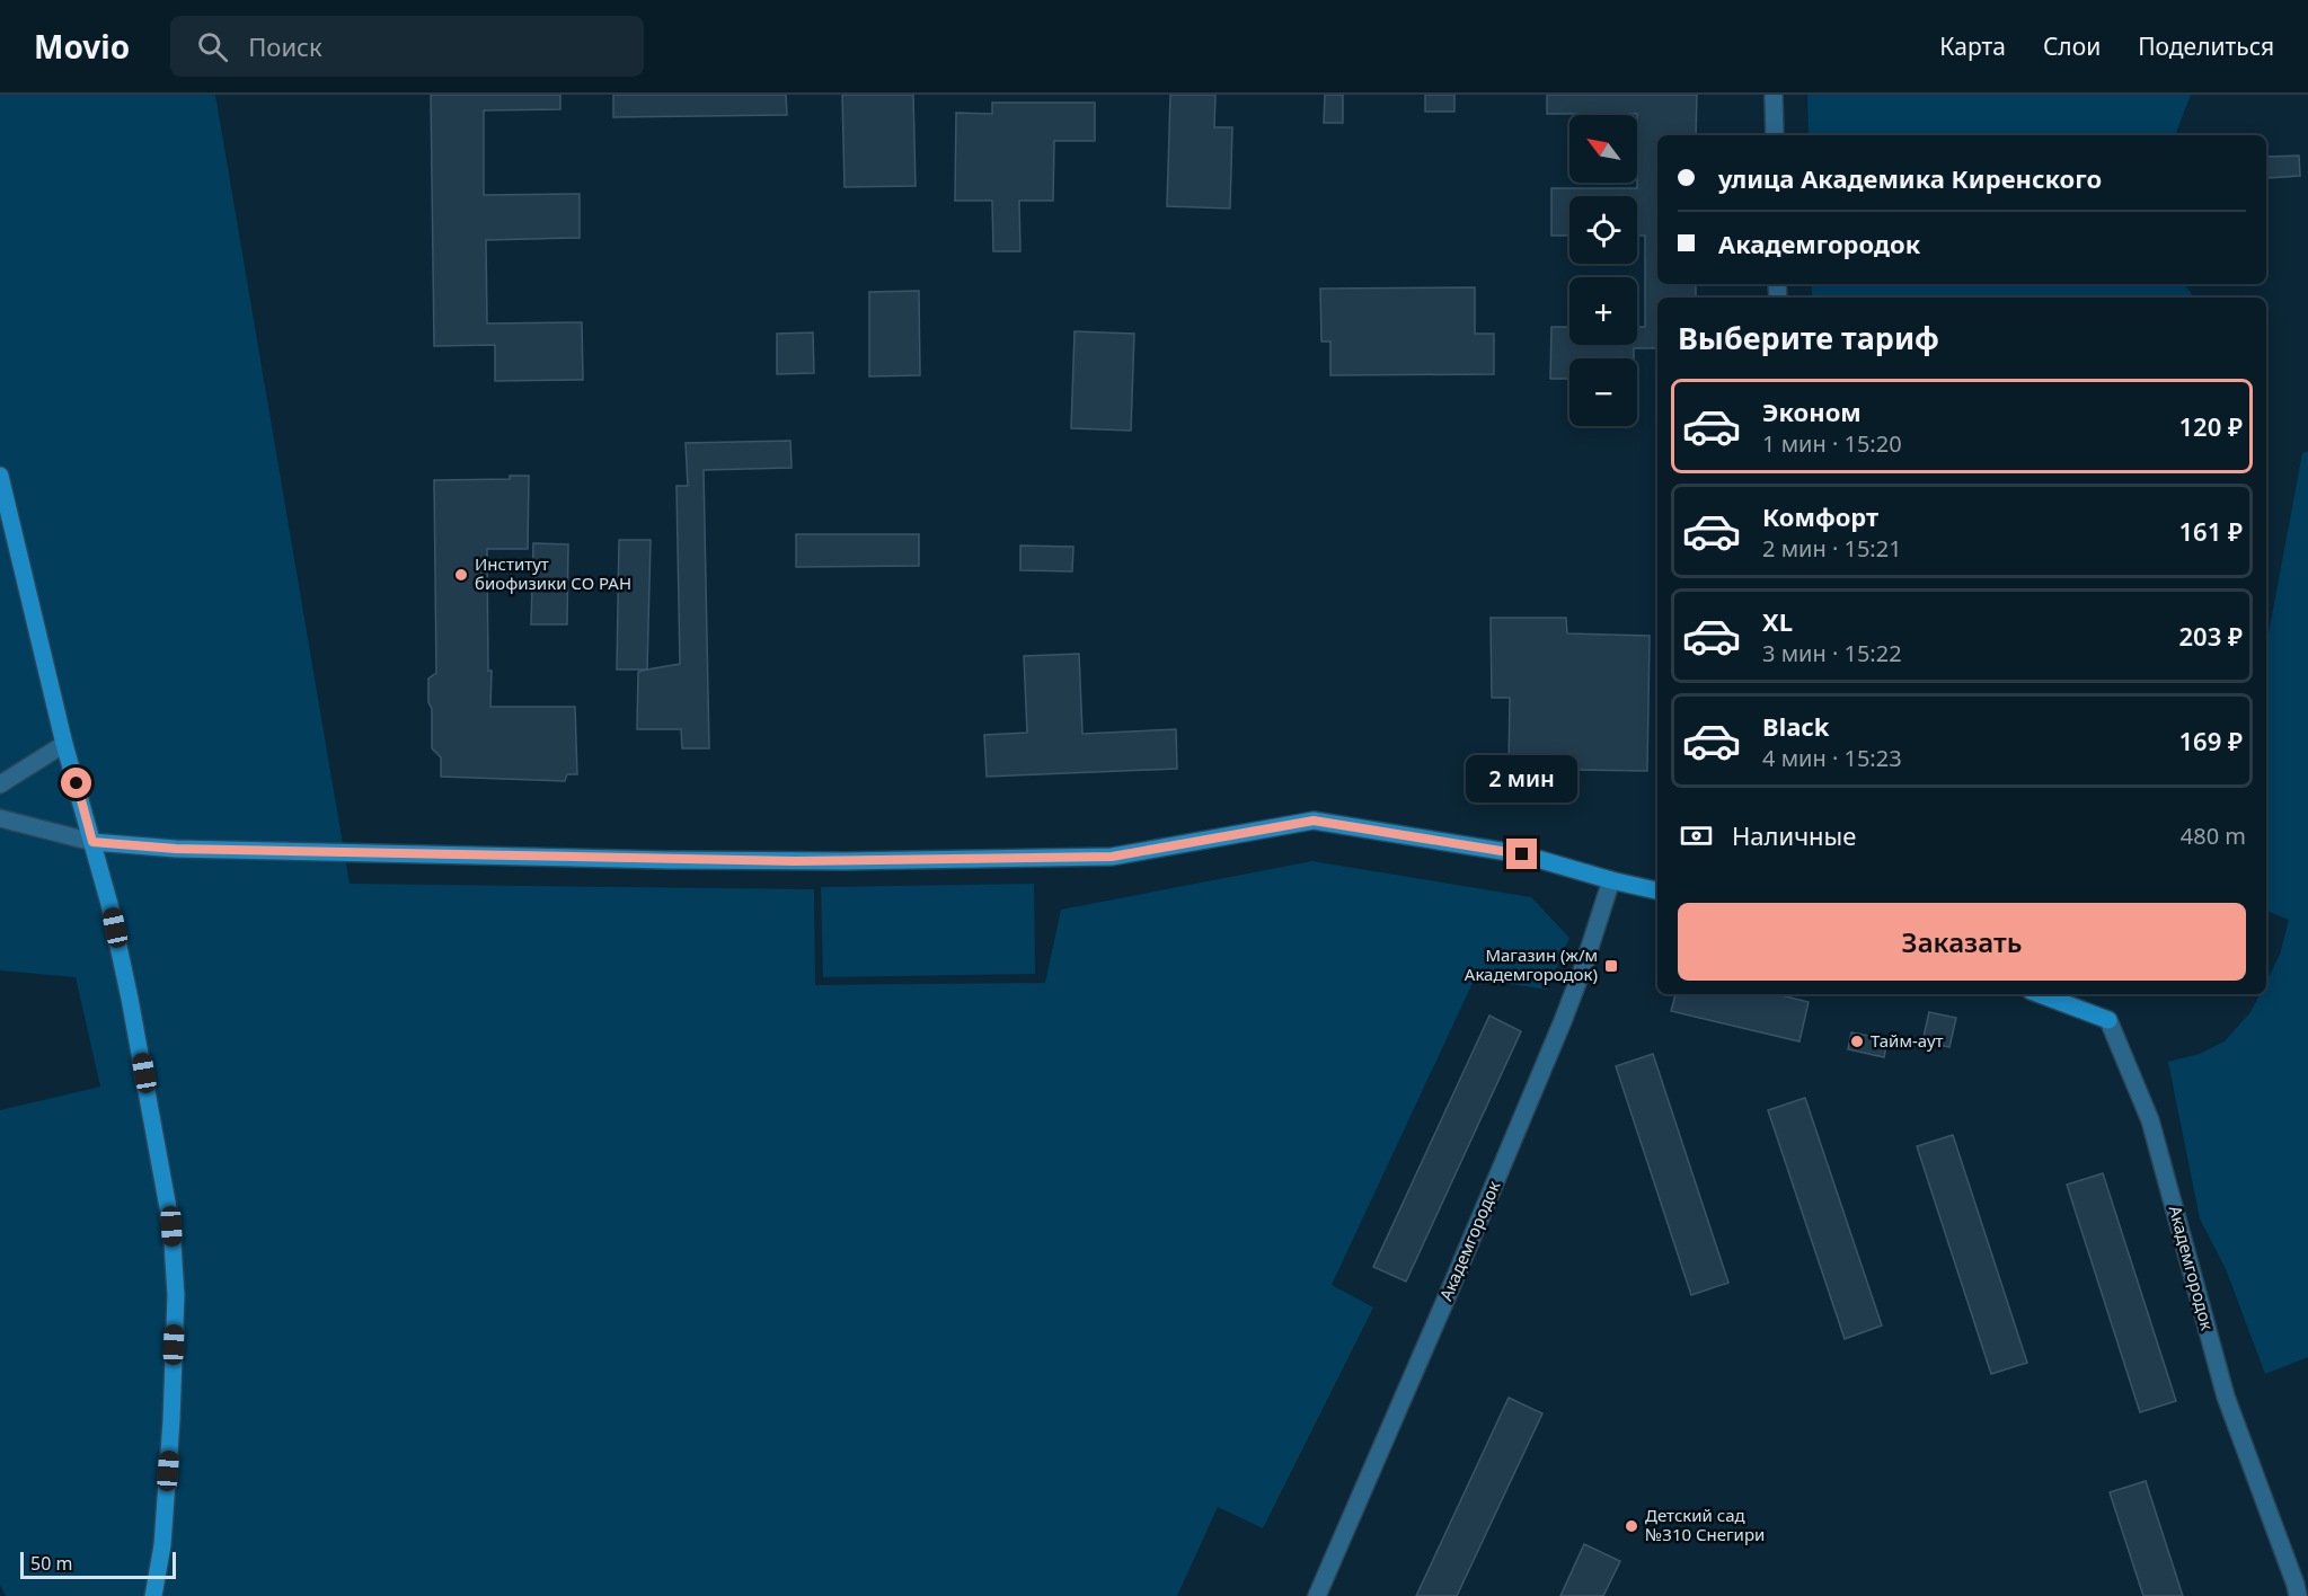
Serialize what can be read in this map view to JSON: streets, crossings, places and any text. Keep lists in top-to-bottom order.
{
  "streets": {
    "street": ["Академгородок"]
  },
  "places": {
    "other": ["Институт биофизики СО РАН", "Тайм-аут", "Детский сад №310 Снегири"],
    "transit": ["Магазин (ж/м Академгородок)"]
  },
  "scale_bar": "50 m",
  "north": "top left",
  "page": {
    "header": "Movio",
    "search": "Поиск",
    "nav": ["Карта", "Слои", "Поделиться"],
    "map_buttons": ["+", "−"],
    "banner": ["улица Академика Киренского", "Академгородок"],
    "heading": "Выберите тариф",
    "list": [
      {
        "name": "Эконом",
        "note": "1 мин · 15:20",
        "value": "120 ₽"
      },
      {
        "name": "Комфорт",
        "note": "2 мин · 15:21",
        "value": "161 ₽"
      },
      {
        "name": "XL",
        "note": "3 мин · 15:22",
        "value": "203 ₽"
      },
      {
        "name": "Black",
        "note": "4 мин · 15:23",
        "value": "169 ₽"
      }
    ],
    "bubble": "2 мин",
    "pay": ["Наличные", "480 m"],
    "buttons": "Заказать",
    "scale": "50 m"
  }
}
